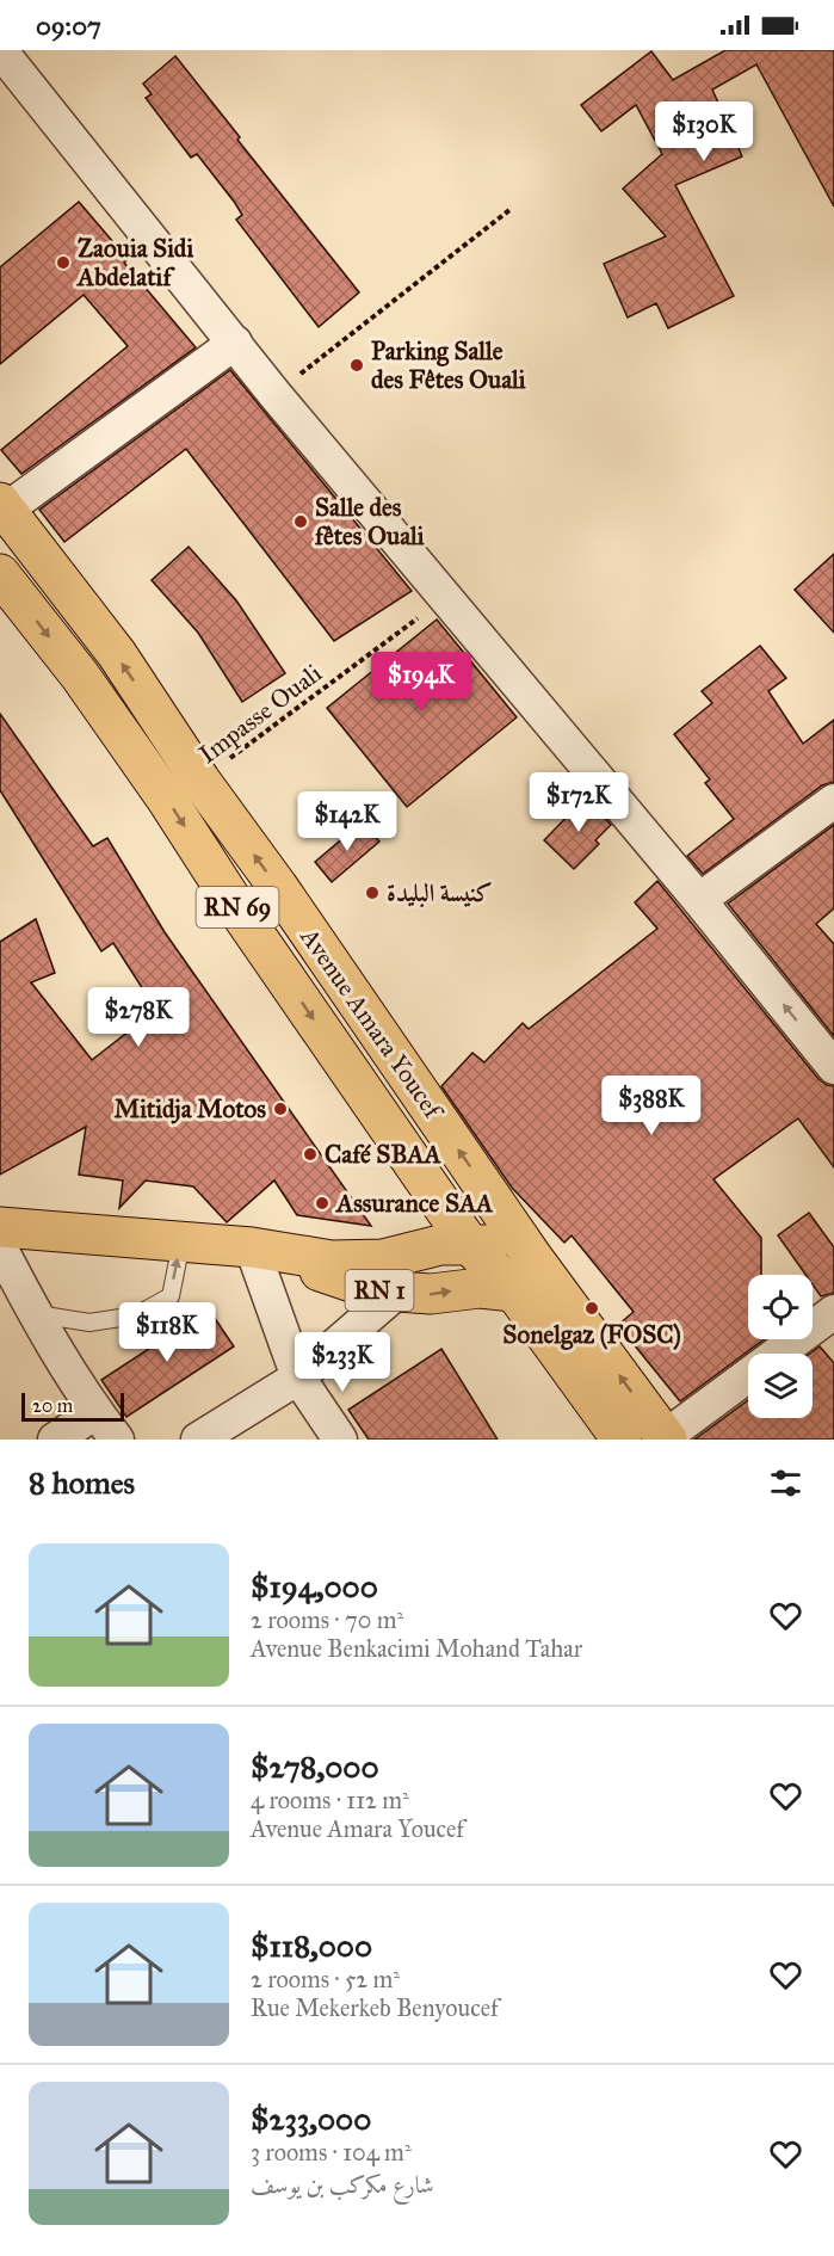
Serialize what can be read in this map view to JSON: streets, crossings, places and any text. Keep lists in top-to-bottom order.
{
  "streets": {
    "main road": ["RN 69", "Avenue Amara Youcef", "RN 1"],
    "path": ["Impasse Ouali"]
  },
  "crossings": [
    ["Impasse Ouali", "Avenue Amara Youcef"],
    ["Avenue Amara Youcef", "RN 1"]
  ],
  "places": [
    "Zaouia Sidi Abdelatif",
    "Parking Salle des Fêtes Ouali",
    "Salle des fêtes Ouali",
    "كنيسة البليدة",
    "Mitidja Motos",
    "Café SBAA",
    "Assurance SAA",
    "Sonelgaz (FOSC)"
  ],
  "scale_bar": "20 m",
  "page": {
    "status": "09:07",
    "price": [
      "$130K",
      "$194K",
      "$172K",
      "$142K",
      "$278K",
      "$388K",
      "$118K",
      "$233K"
    ],
    "scale": "20 m",
    "heading": "8 homes",
    "list": [
      {
        "name": "$194,000",
        "note": "2 rooms · 70 m² · Avenue Benkacimi Mohand Tahar"
      },
      {
        "name": "$278,000",
        "note": "4 rooms · 112 m² · Avenue Amara Youcef"
      },
      {
        "name": "$118,000",
        "note": "2 rooms · 52 m² · Rue Mekerkeb Benyoucef"
      },
      {
        "name": "$233,000",
        "note": "3 rooms · 104 m² · شارع مكركب بن يوسف"
      }
    ]
  }
}
